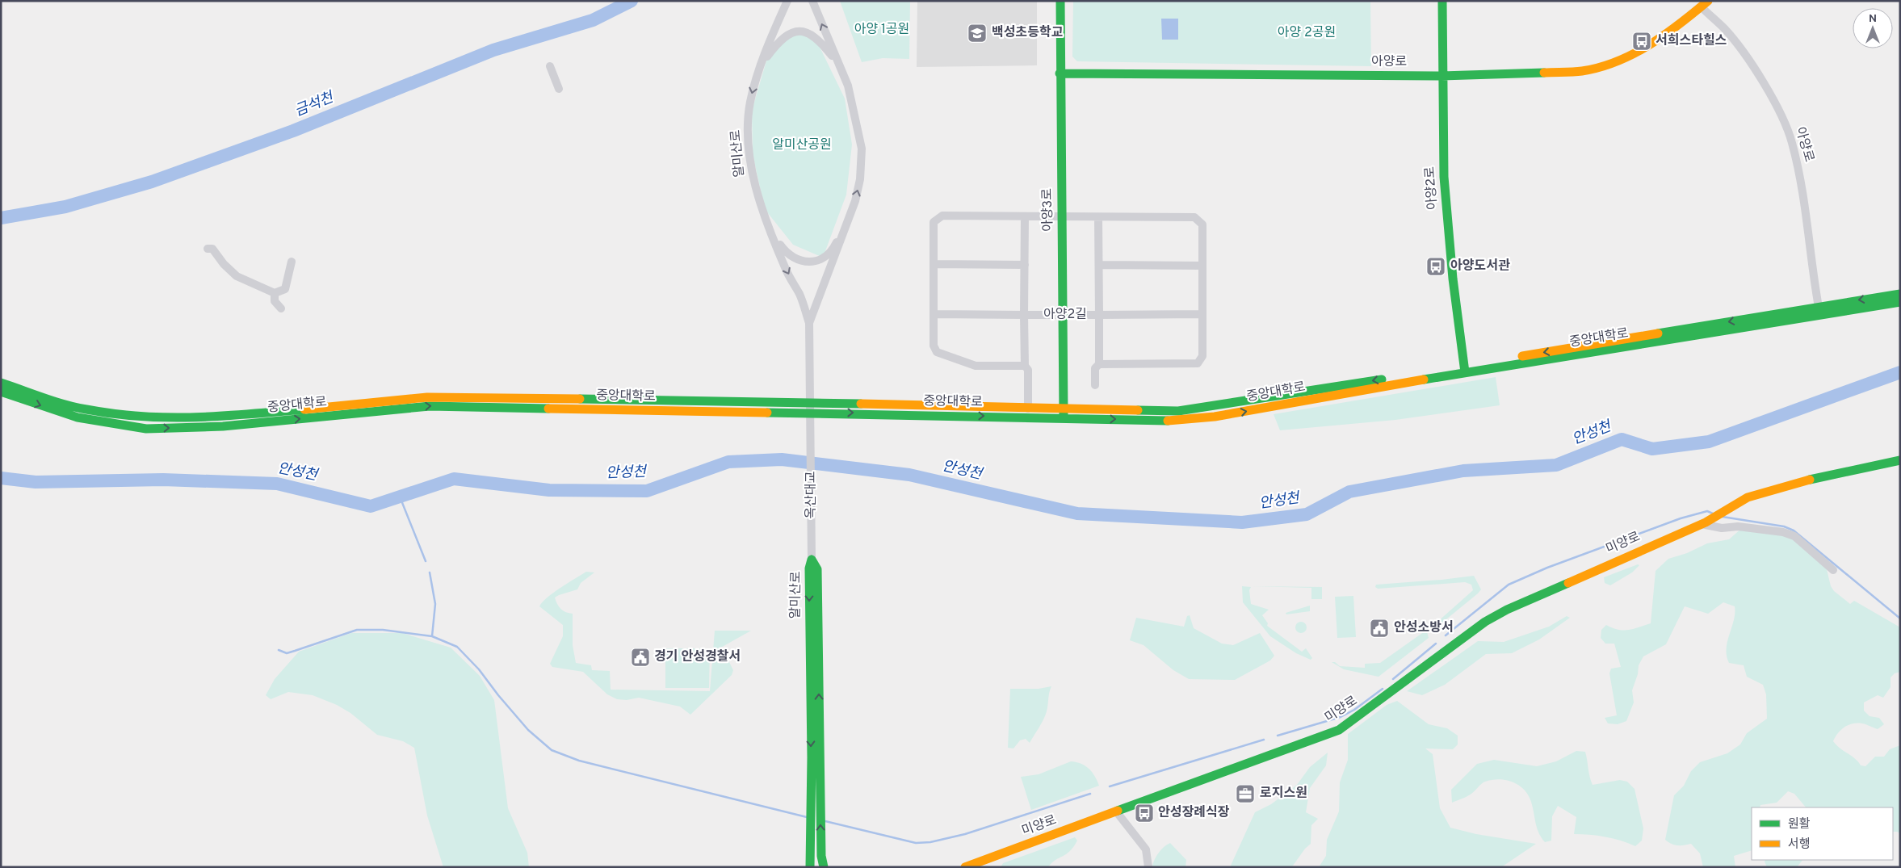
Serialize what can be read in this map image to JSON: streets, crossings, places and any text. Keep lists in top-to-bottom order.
{
  "streets": {
    "street": [
      "아양로",
      "알미산로",
      "아양2로",
      "아양3로",
      "아양2길",
      "중앙대학로",
      "옥산대교",
      "미양로"
    ]
  },
  "crossings": [
    ["아양로", "아양2로"],
    ["아양로", "아양3로"],
    ["아양로", "중앙대학로"],
    ["알미산로", "중앙대학로"],
    ["알미산로", "옥산대교"],
    ["아양2로", "중앙대학로"],
    ["아양3로", "아양2길"],
    ["아양3로", "중앙대학로"],
    ["아양2길", "중앙대학로"]
  ],
  "water": ["금석천", "안성천"],
  "parks": ["아양 1공원", "아양 2공원", "알미산공원"],
  "places": {
    "school or university": ["백성초등학교"],
    "bus stop": ["서희스타힐스", "아양도서관", "안성장례식장"],
    "public building": ["안성소방서", "경기 안성경찰서"],
    "office": ["로지스원"]
  },
  "legend": ["원활", "서행"],
  "north": "top"
}
